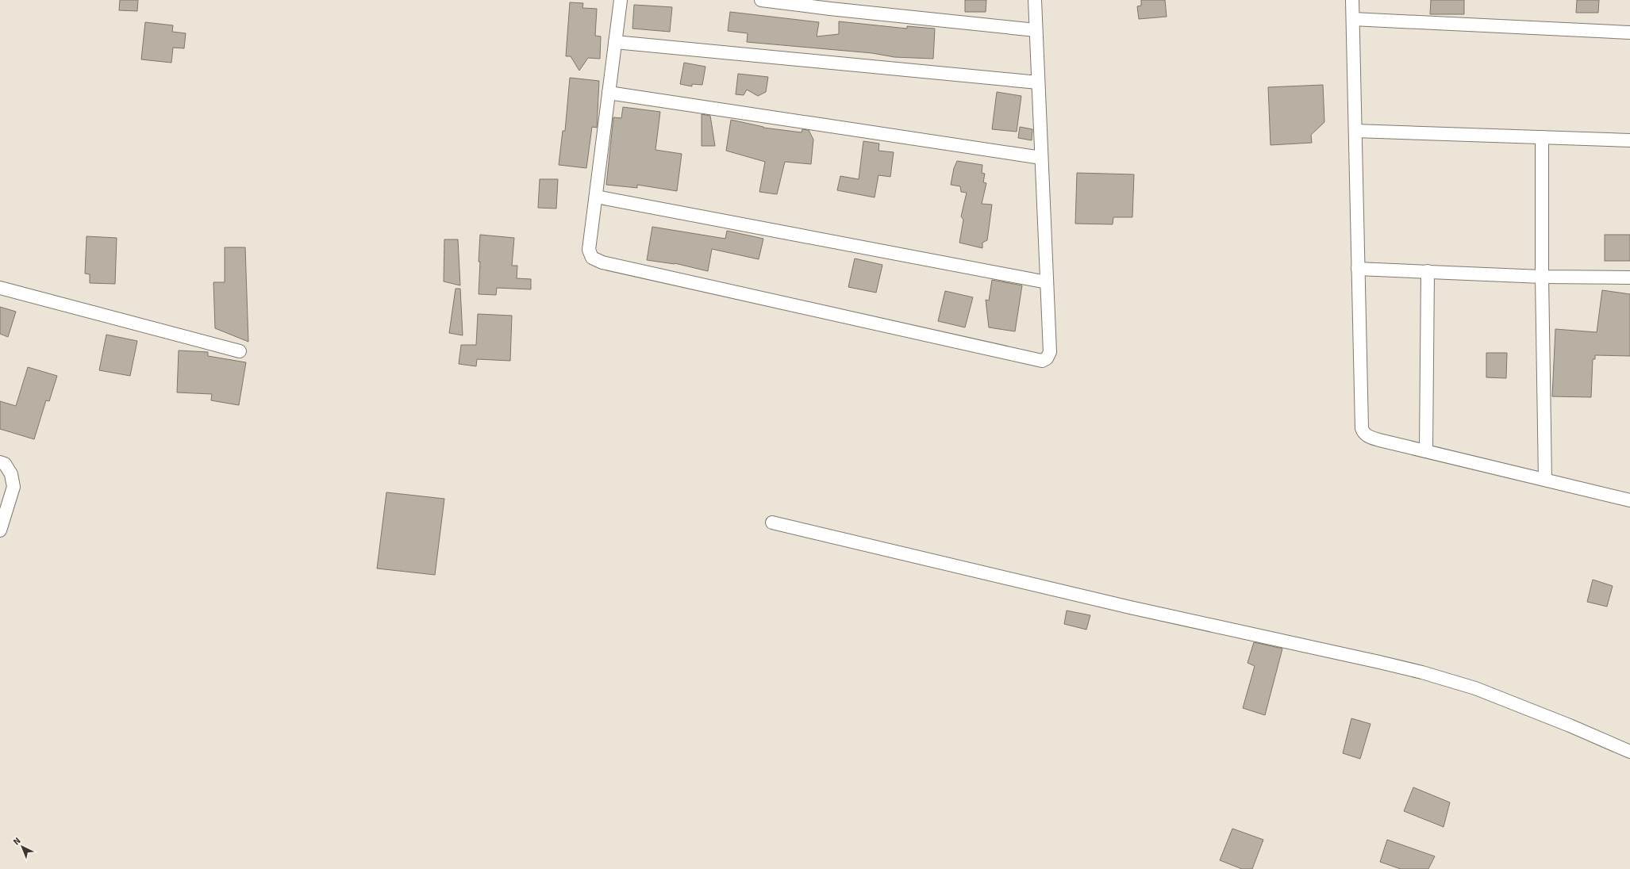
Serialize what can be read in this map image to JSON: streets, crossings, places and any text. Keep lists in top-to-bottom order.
{
  "north": "top left"
}
